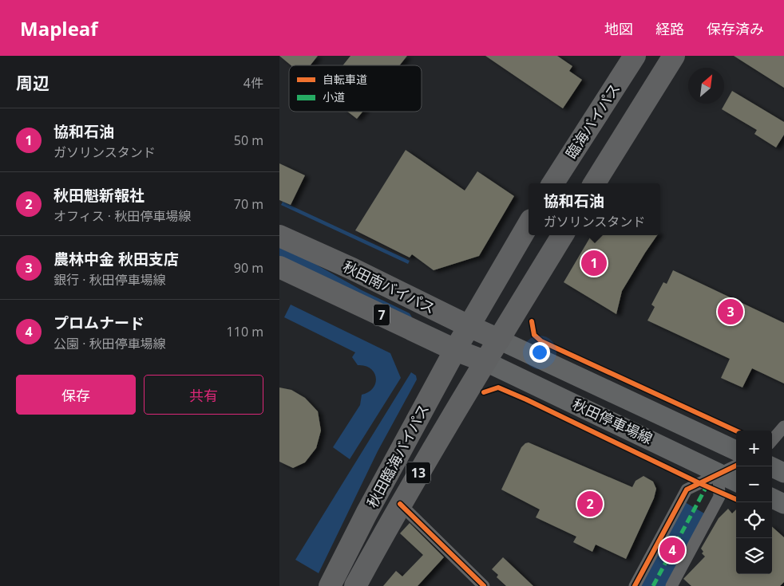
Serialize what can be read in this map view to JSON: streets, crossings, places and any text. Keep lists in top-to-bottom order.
{
  "streets": {
    "highway": [
      "臨海バイパス",
      "秋田南バイパス",
      "7",
      "秋田臨海バイパス",
      "13"
    ],
    "main road": ["秋田停車場線"]
  },
  "crossings": [
    ["秋田南バイパス", "秋田停車場線"],
    ["秋田南バイパス", "秋田臨海バイパス"],
    ["秋田南バイパス", "13"],
    ["秋田停車場線", "秋田臨海バイパス"],
    ["秋田停車場線", "13"],
    ["秋田臨海バイパス", "13"]
  ],
  "legend": ["自転車道", "小道"],
  "north": "top right",
  "page": {
    "header": "Mapleaf",
    "nav": ["地図", "経路", "保存済み"],
    "heading": ["周辺", "4件"],
    "list": [
      {
        "mark": "1",
        "name": "協和石油",
        "note": "ガソリンスタンド",
        "value": "50 m"
      },
      {
        "mark": "2",
        "name": "秋田魁新報社",
        "note": "オフィス · 秋田停車場線",
        "value": "70 m"
      },
      {
        "mark": "3",
        "name": "農林中金 秋田支店",
        "note": "銀行 · 秋田停車場線",
        "value": "90 m"
      },
      {
        "mark": "4",
        "name": "プロムナード",
        "note": "公園 · 秋田停車場線",
        "value": "110 m"
      }
    ],
    "popup": ["協和石油", "ガソリンスタンド"],
    "pins": [
      "1",
      "3",
      "2",
      "4"
    ],
    "buttons": ["保存", "共有"],
    "map_buttons": ["+", "−"]
  }
}
